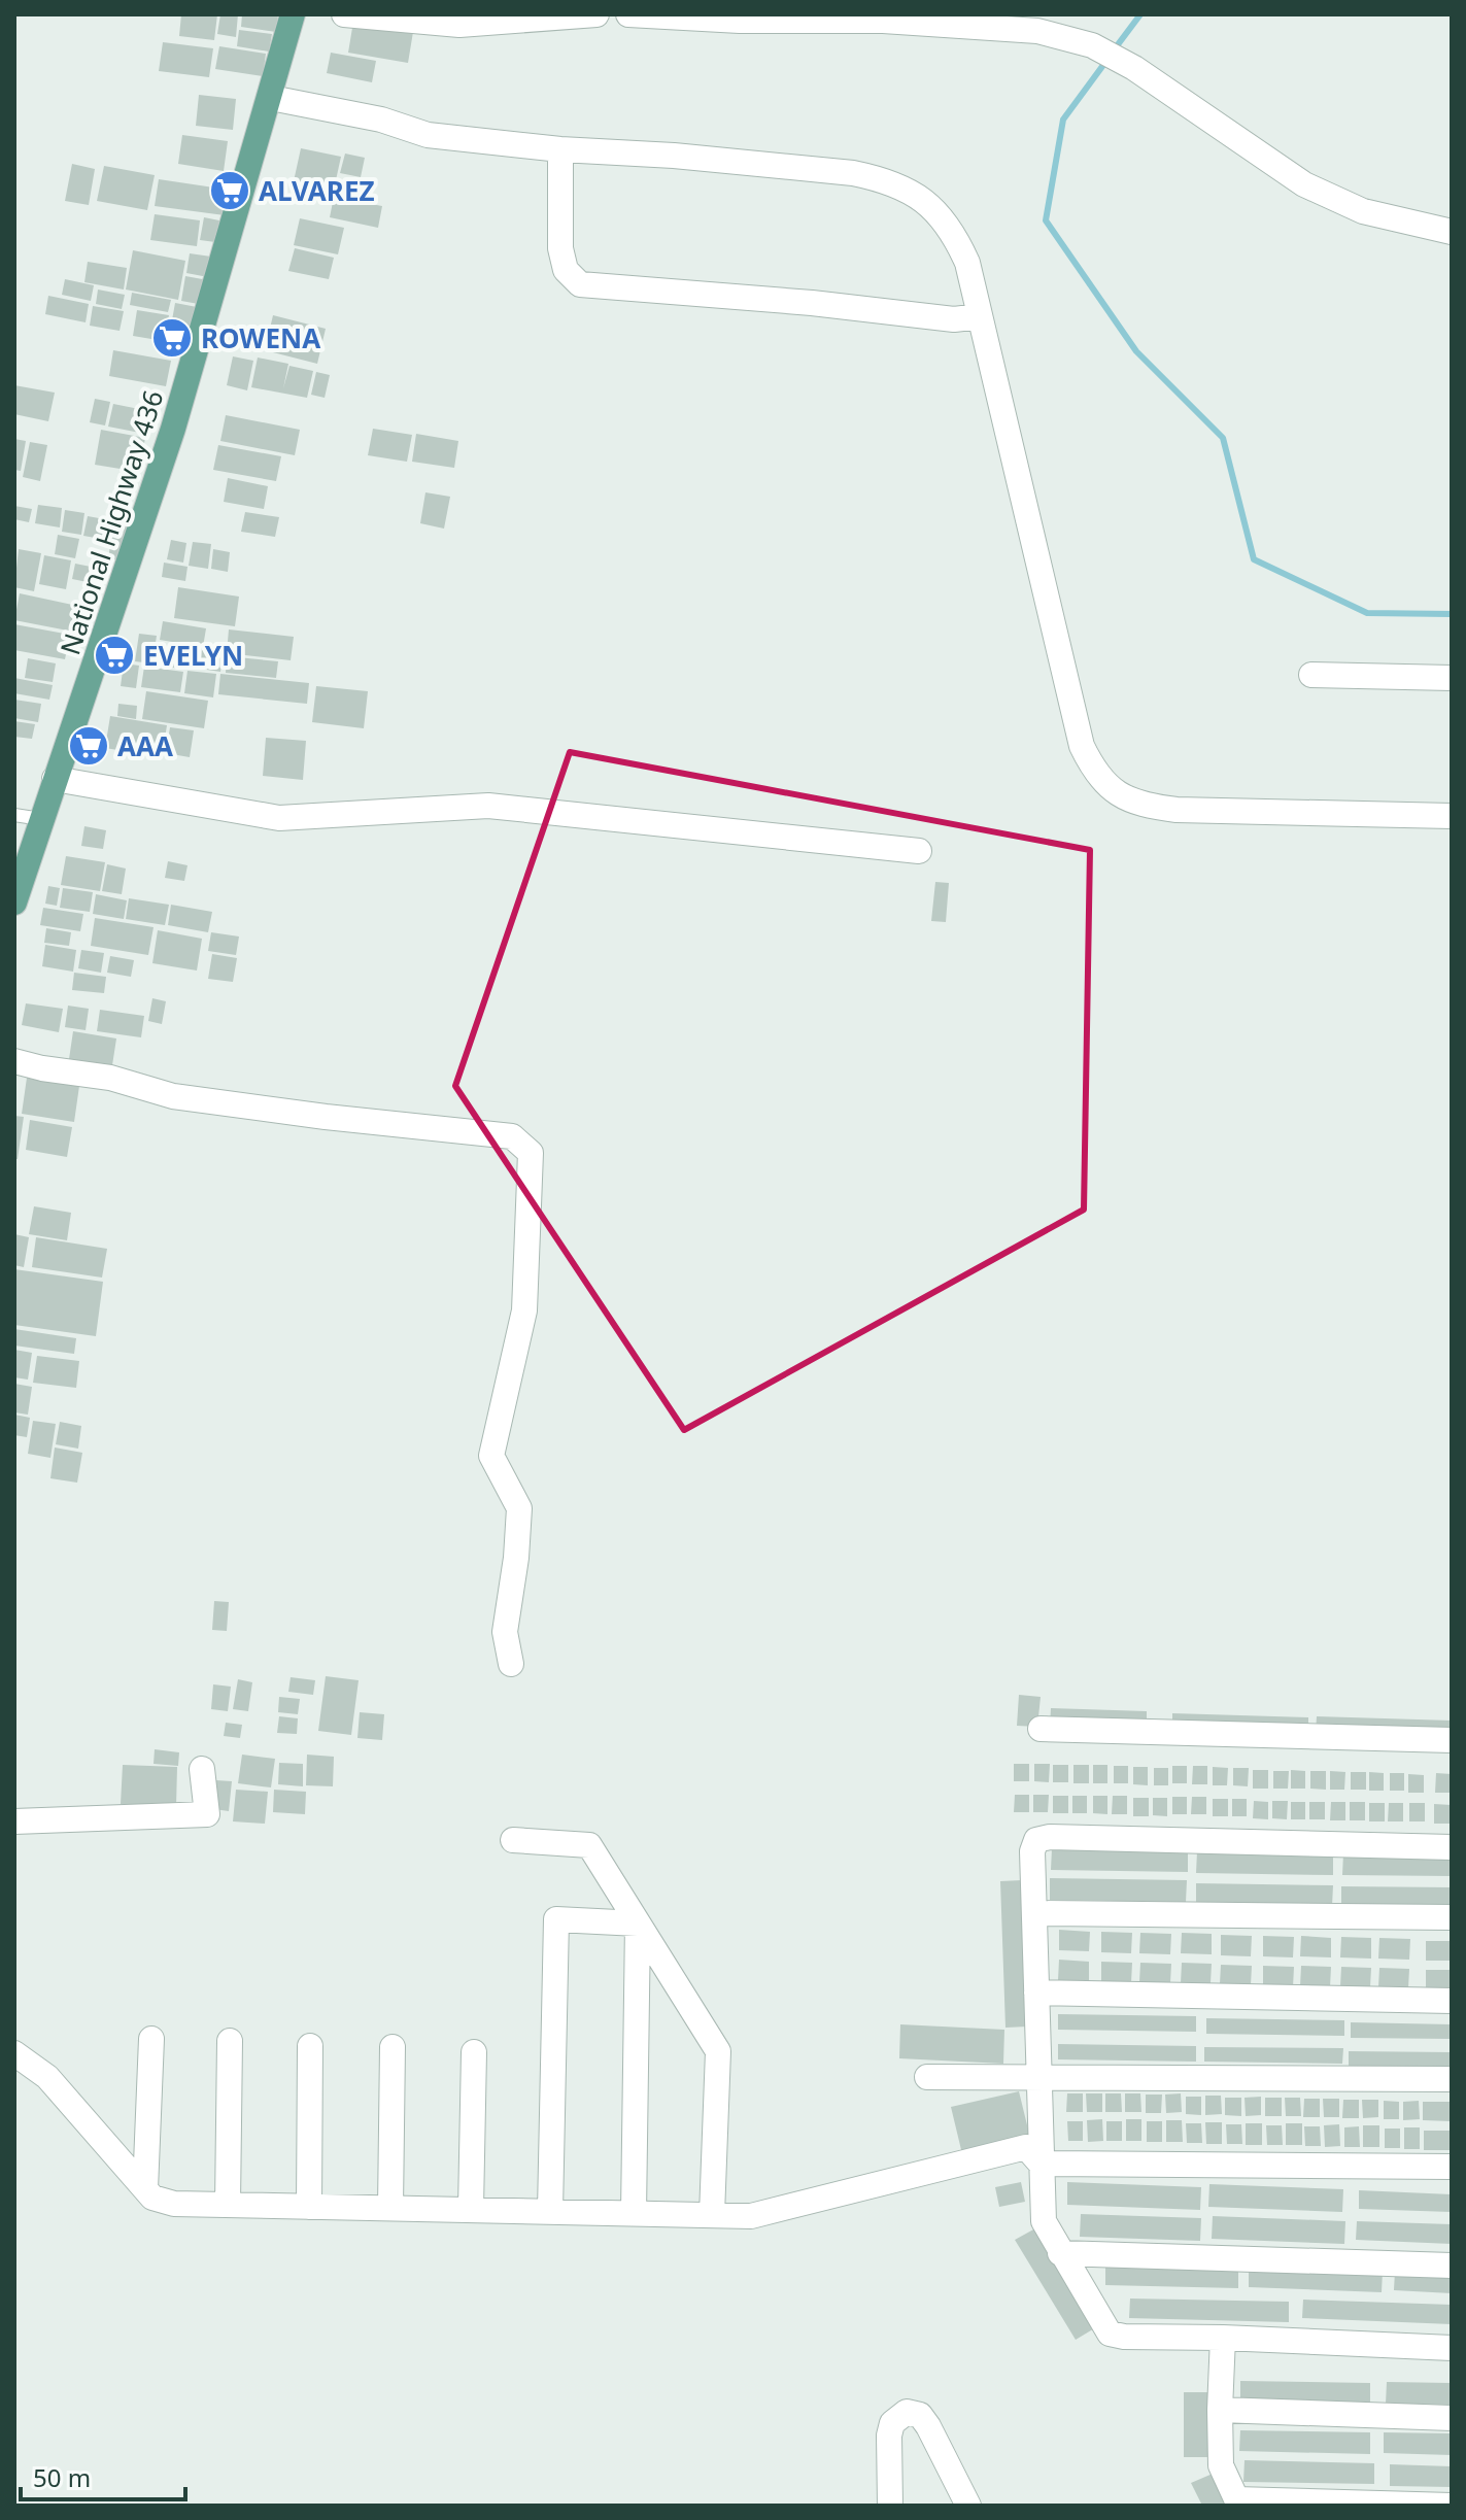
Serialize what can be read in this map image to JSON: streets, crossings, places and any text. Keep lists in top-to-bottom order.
{
  "streets": {
    "main road": ["National Highway 436"]
  },
  "places": {
    "supermarket": [
      "ALVAREZ",
      "ROWENA",
      "EVELYN",
      "AAA"
    ]
  },
  "scale_bar": "50 m"
}
